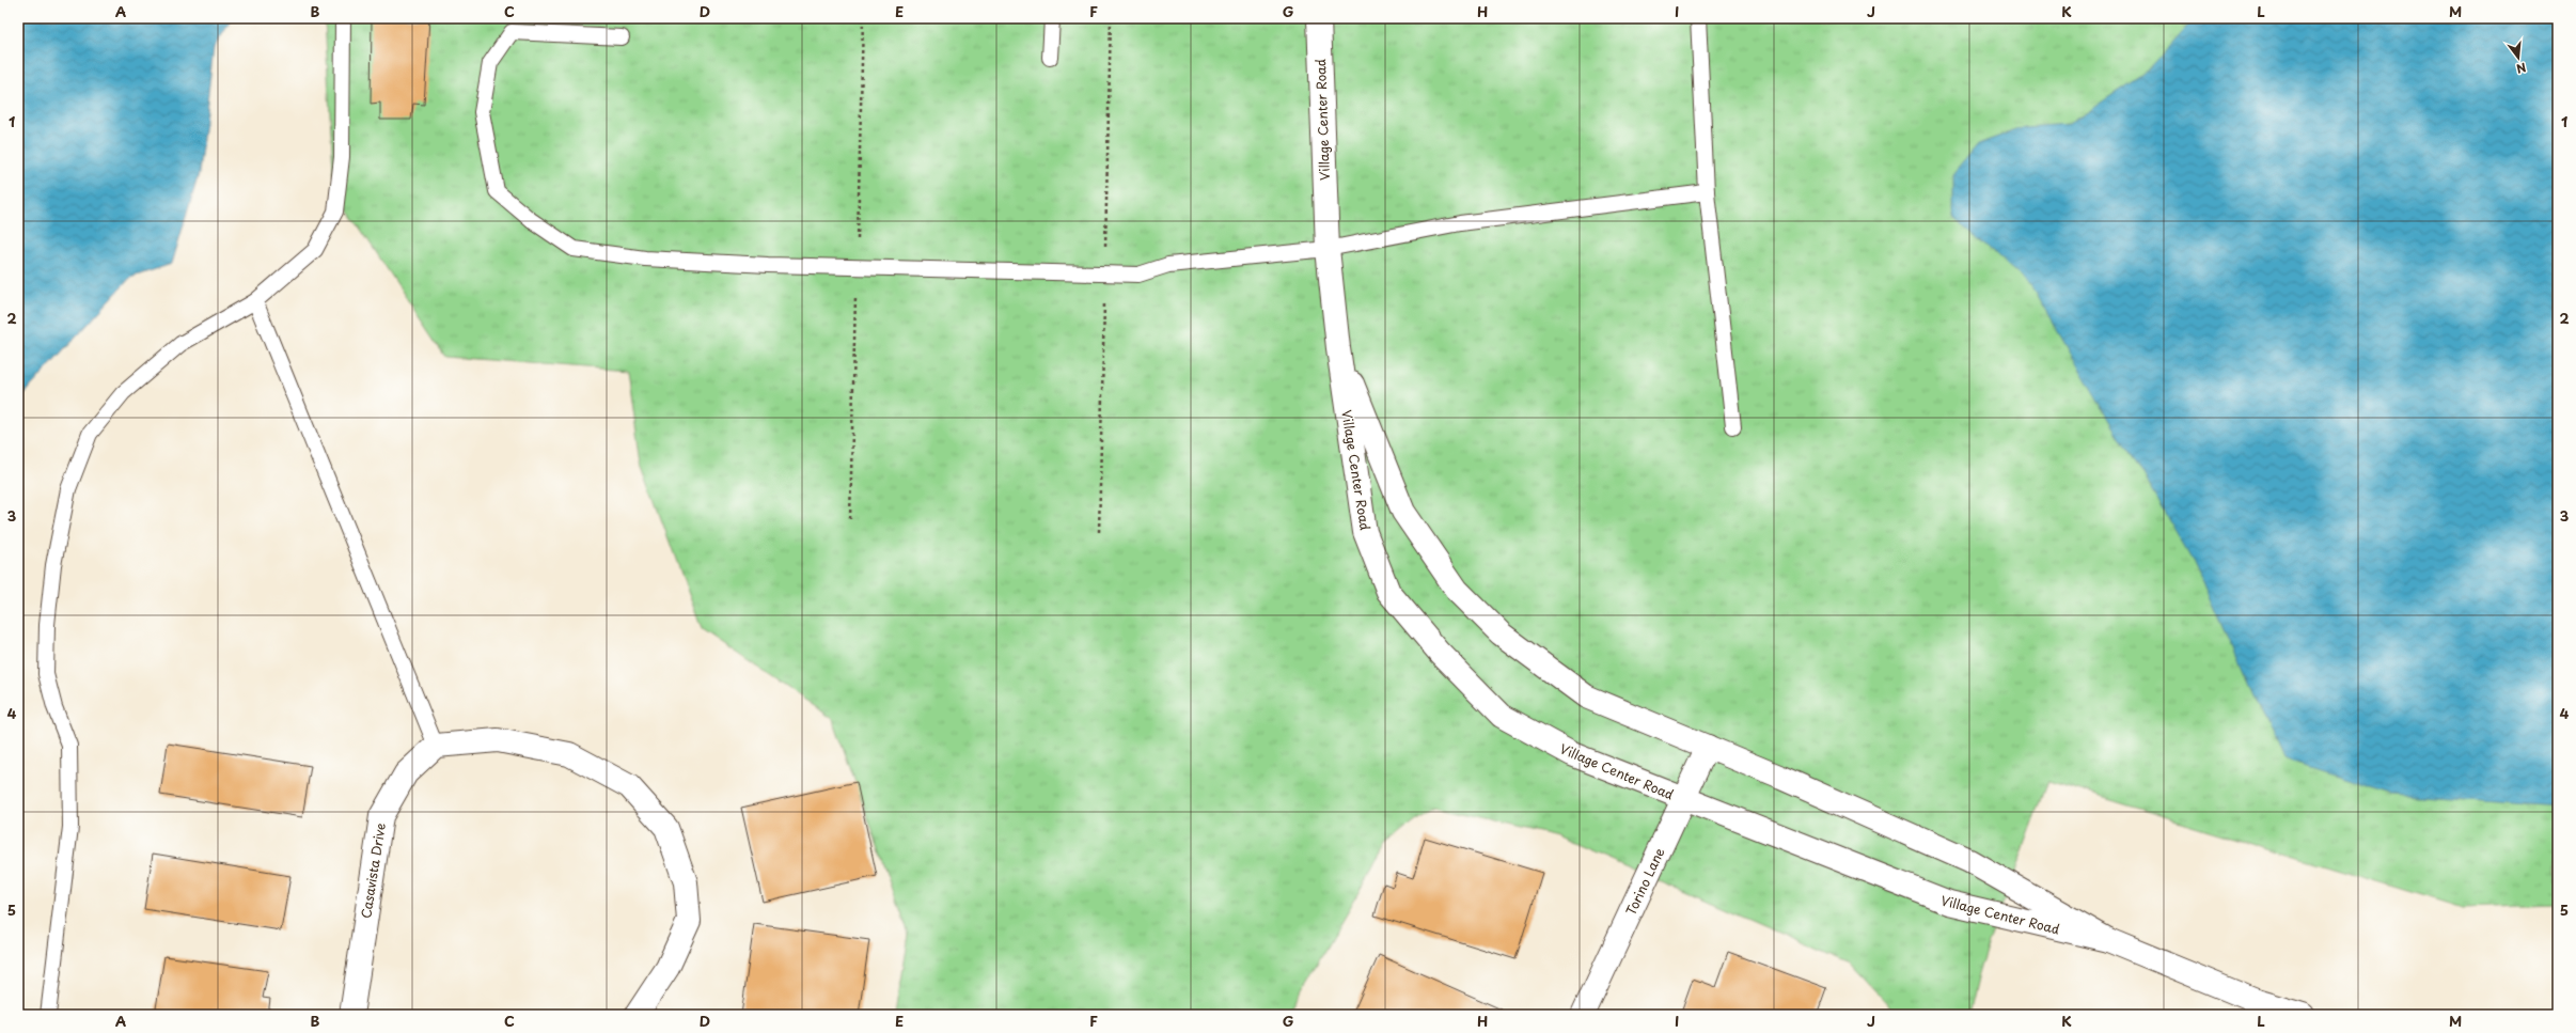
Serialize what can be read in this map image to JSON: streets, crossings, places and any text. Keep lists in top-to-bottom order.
{
  "streets": {
    "street": ["Village Center Road", "Casavista Drive", "Torino Lane"]
  },
  "crossings": [
    ["Village Center Road", "Torino Lane"]
  ],
  "north": "bottom",
  "grid": {
    "columns": [
      "A",
      "B",
      "C",
      "D",
      "E",
      "F",
      "G",
      "H",
      "I",
      "J",
      "K",
      "L",
      "M"
    ],
    "rows": [
      "1",
      "2",
      "3",
      "4",
      "5"
    ]
  }
}
